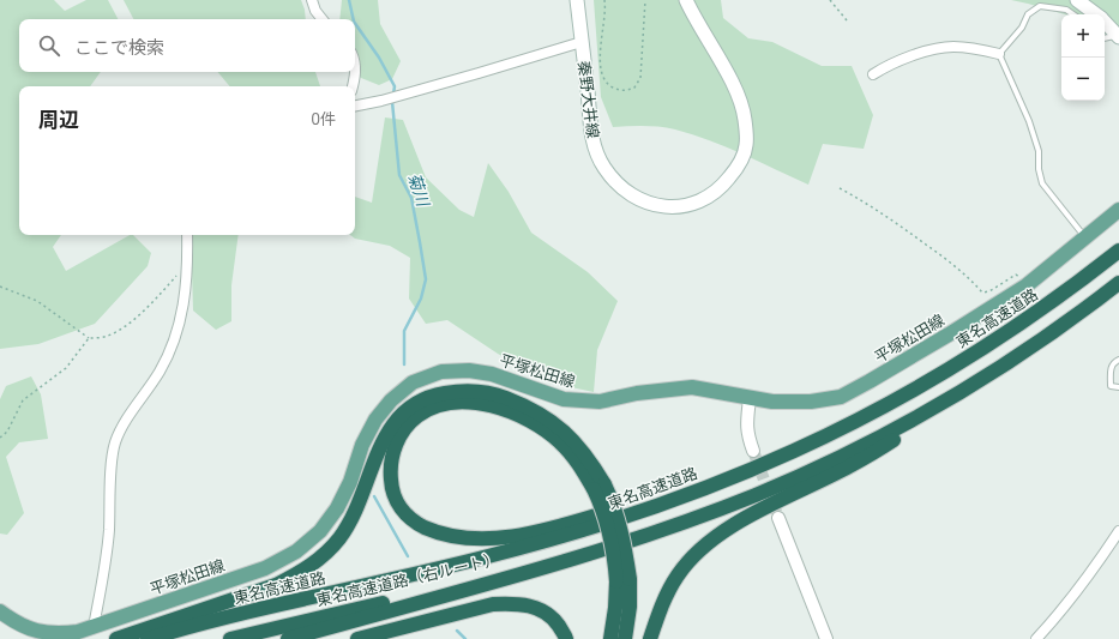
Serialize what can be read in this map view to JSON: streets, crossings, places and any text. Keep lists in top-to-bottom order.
{
  "streets": {
    "highway": ["東名高速道路", "東名高速道路（右ルート）"],
    "main road": ["秦野大井線", "平塚松田線"]
  },
  "water": ["菊川"],
  "page": {
    "map_buttons": ["+", "−"],
    "search": "ここで検索",
    "heading": ["周辺", "0件"]
  }
}
